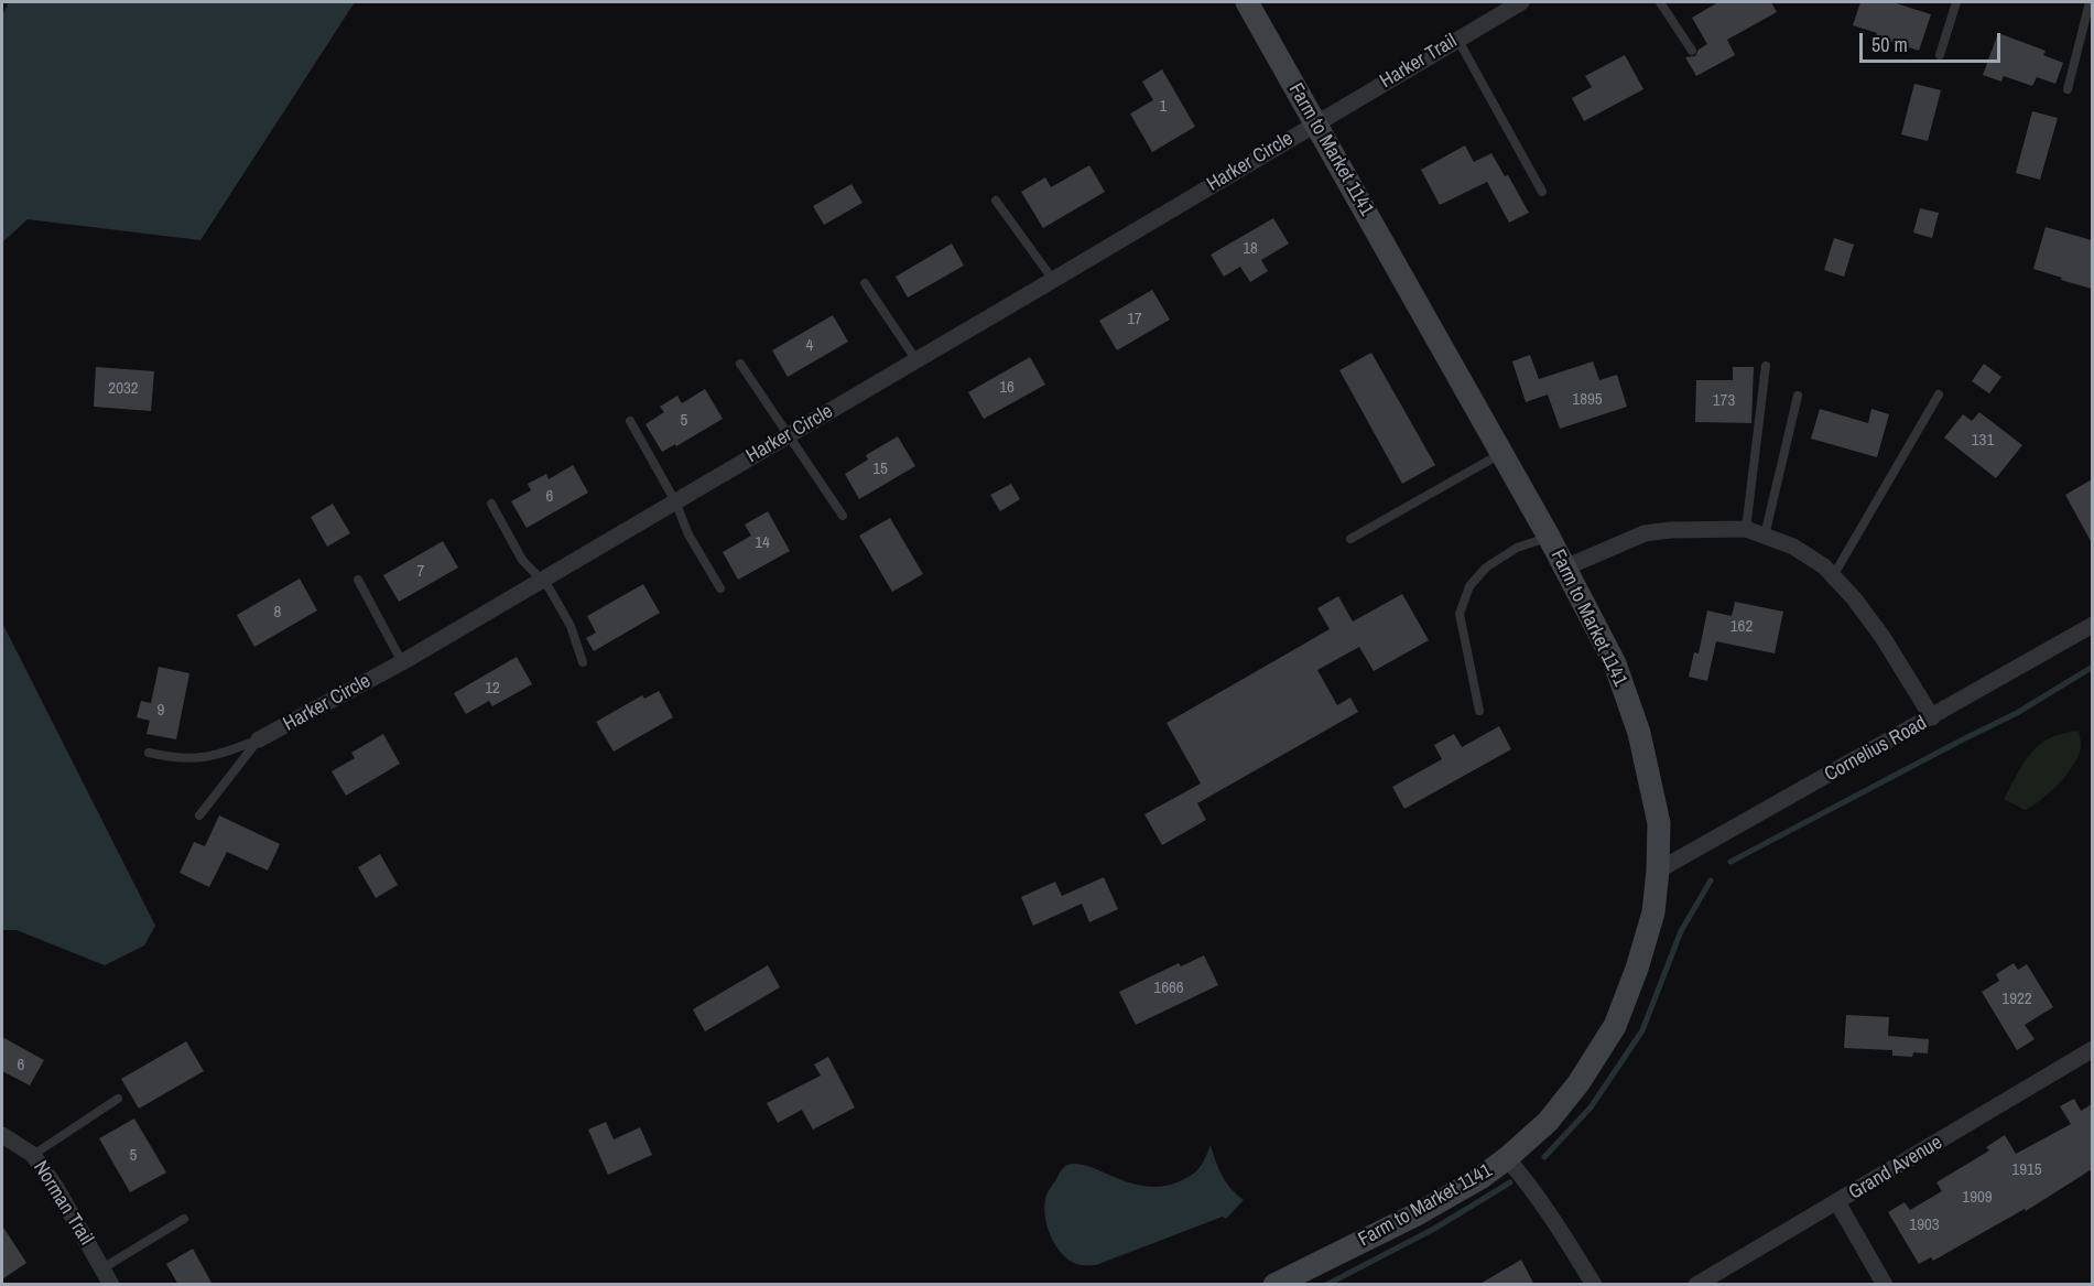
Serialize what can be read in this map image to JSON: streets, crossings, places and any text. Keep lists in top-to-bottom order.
{
  "streets": {
    "street": [
      "Harker Trail",
      "Farm to Market 1141",
      "Harker Circle",
      "Cornelius Road",
      "Grand Avenue",
      "Norman Trail"
    ]
  },
  "crossings": [
    ["Harker Trail", "Farm to Market 1141"],
    ["Harker Trail", "Harker Circle"],
    ["Farm to Market 1141", "Harker Circle"],
    ["Farm to Market 1141", "Cornelius Road"]
  ],
  "house_numbers": [
    "1",
    "18",
    "17",
    "4",
    "16",
    "2032",
    "1895",
    "173",
    "5",
    "131",
    "15",
    "6",
    "14",
    "7",
    "8",
    "162",
    "12",
    "9",
    "1666",
    "1922",
    "6",
    "5",
    "1915",
    "1909",
    "1903"
  ],
  "scale_bar": "50 m"
}
